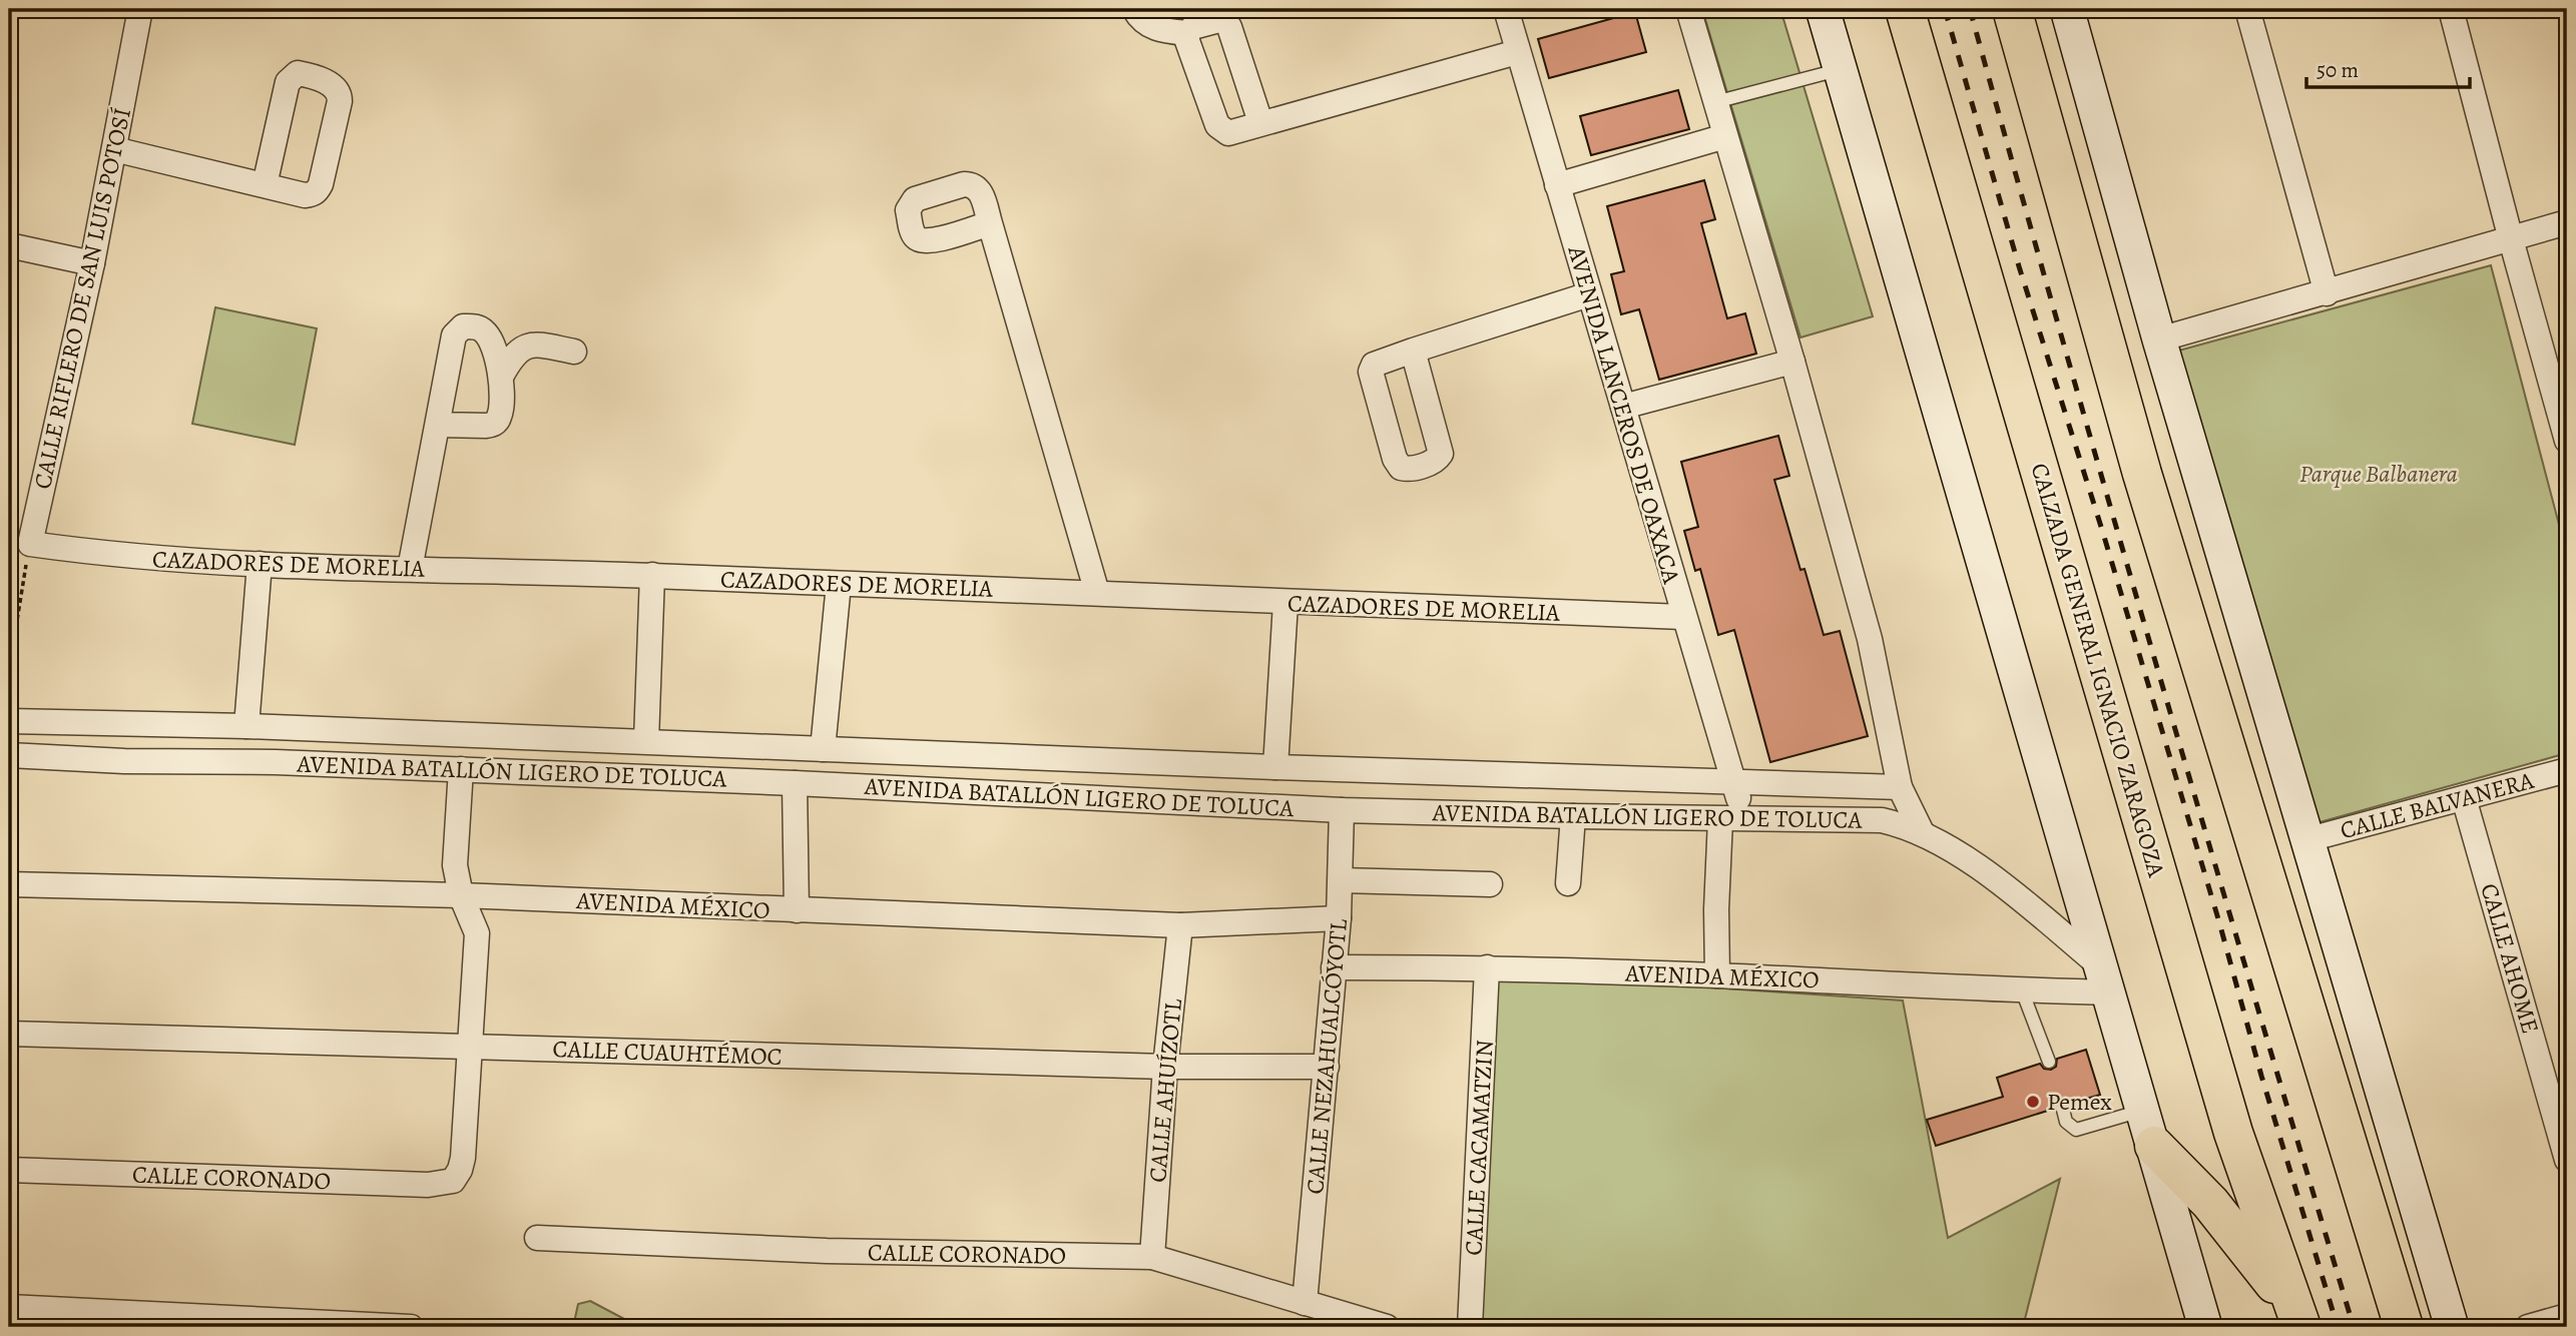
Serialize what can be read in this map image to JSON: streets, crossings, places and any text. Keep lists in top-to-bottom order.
{
  "streets": {
    "highway": ["CALZADA GENERAL IGNACIO ZARAGOZA"],
    "street": [
      "CALLE RIFLERO DE SAN LUIS POTOSÍ",
      "AVENIDA LANCEROS DE OAXACA",
      "CAZADORES DE MORELIA",
      "AVENIDA BATALLÓN LIGERO DE TOLUCA",
      "CALLE BALVANERA",
      "AVENIDA MÉXICO",
      "CALLE AHOME",
      "CALLE CUAUHTÉMOC",
      "CALLE NEZAHUALCÓYOTL",
      "CALLE AHUÍZOTL",
      "CALLE CACAMATZIN",
      "CALLE CORONADO"
    ]
  },
  "crossings": [
    ["CALLE RIFLERO DE SAN LUIS POTOSÍ", "CAZADORES DE MORELIA"],
    ["AVENIDA LANCEROS DE OAXACA", "CAZADORES DE MORELIA"],
    ["AVENIDA LANCEROS DE OAXACA", "AVENIDA BATALLÓN LIGERO DE TOLUCA"],
    ["AVENIDA BATALLÓN LIGERO DE TOLUCA", "AVENIDA MÉXICO"],
    ["AVENIDA BATALLÓN LIGERO DE TOLUCA", "CALLE NEZAHUALCÓYOTL"],
    ["CALLE BALVANERA", "CALLE AHOME"],
    ["AVENIDA MÉXICO", "CALLE NEZAHUALCÓYOTL"],
    ["AVENIDA MÉXICO", "CALLE AHUÍZOTL"],
    ["AVENIDA MÉXICO", "CALLE CACAMATZIN"],
    ["CALLE CUAUHTÉMOC", "CALLE NEZAHUALCÓYOTL"],
    ["CALLE CUAUHTÉMOC", "CALLE AHUÍZOTL"],
    ["CALLE CUAUHTÉMOC", "CALLE CORONADO"],
    ["CALLE NEZAHUALCÓYOTL", "CALLE CORONADO"],
    ["CALLE AHUÍZOTL", "CALLE CORONADO"]
  ],
  "parks": ["Parque Balbanera"],
  "places": ["Pemex"],
  "scale_bar": "50 m"
}
